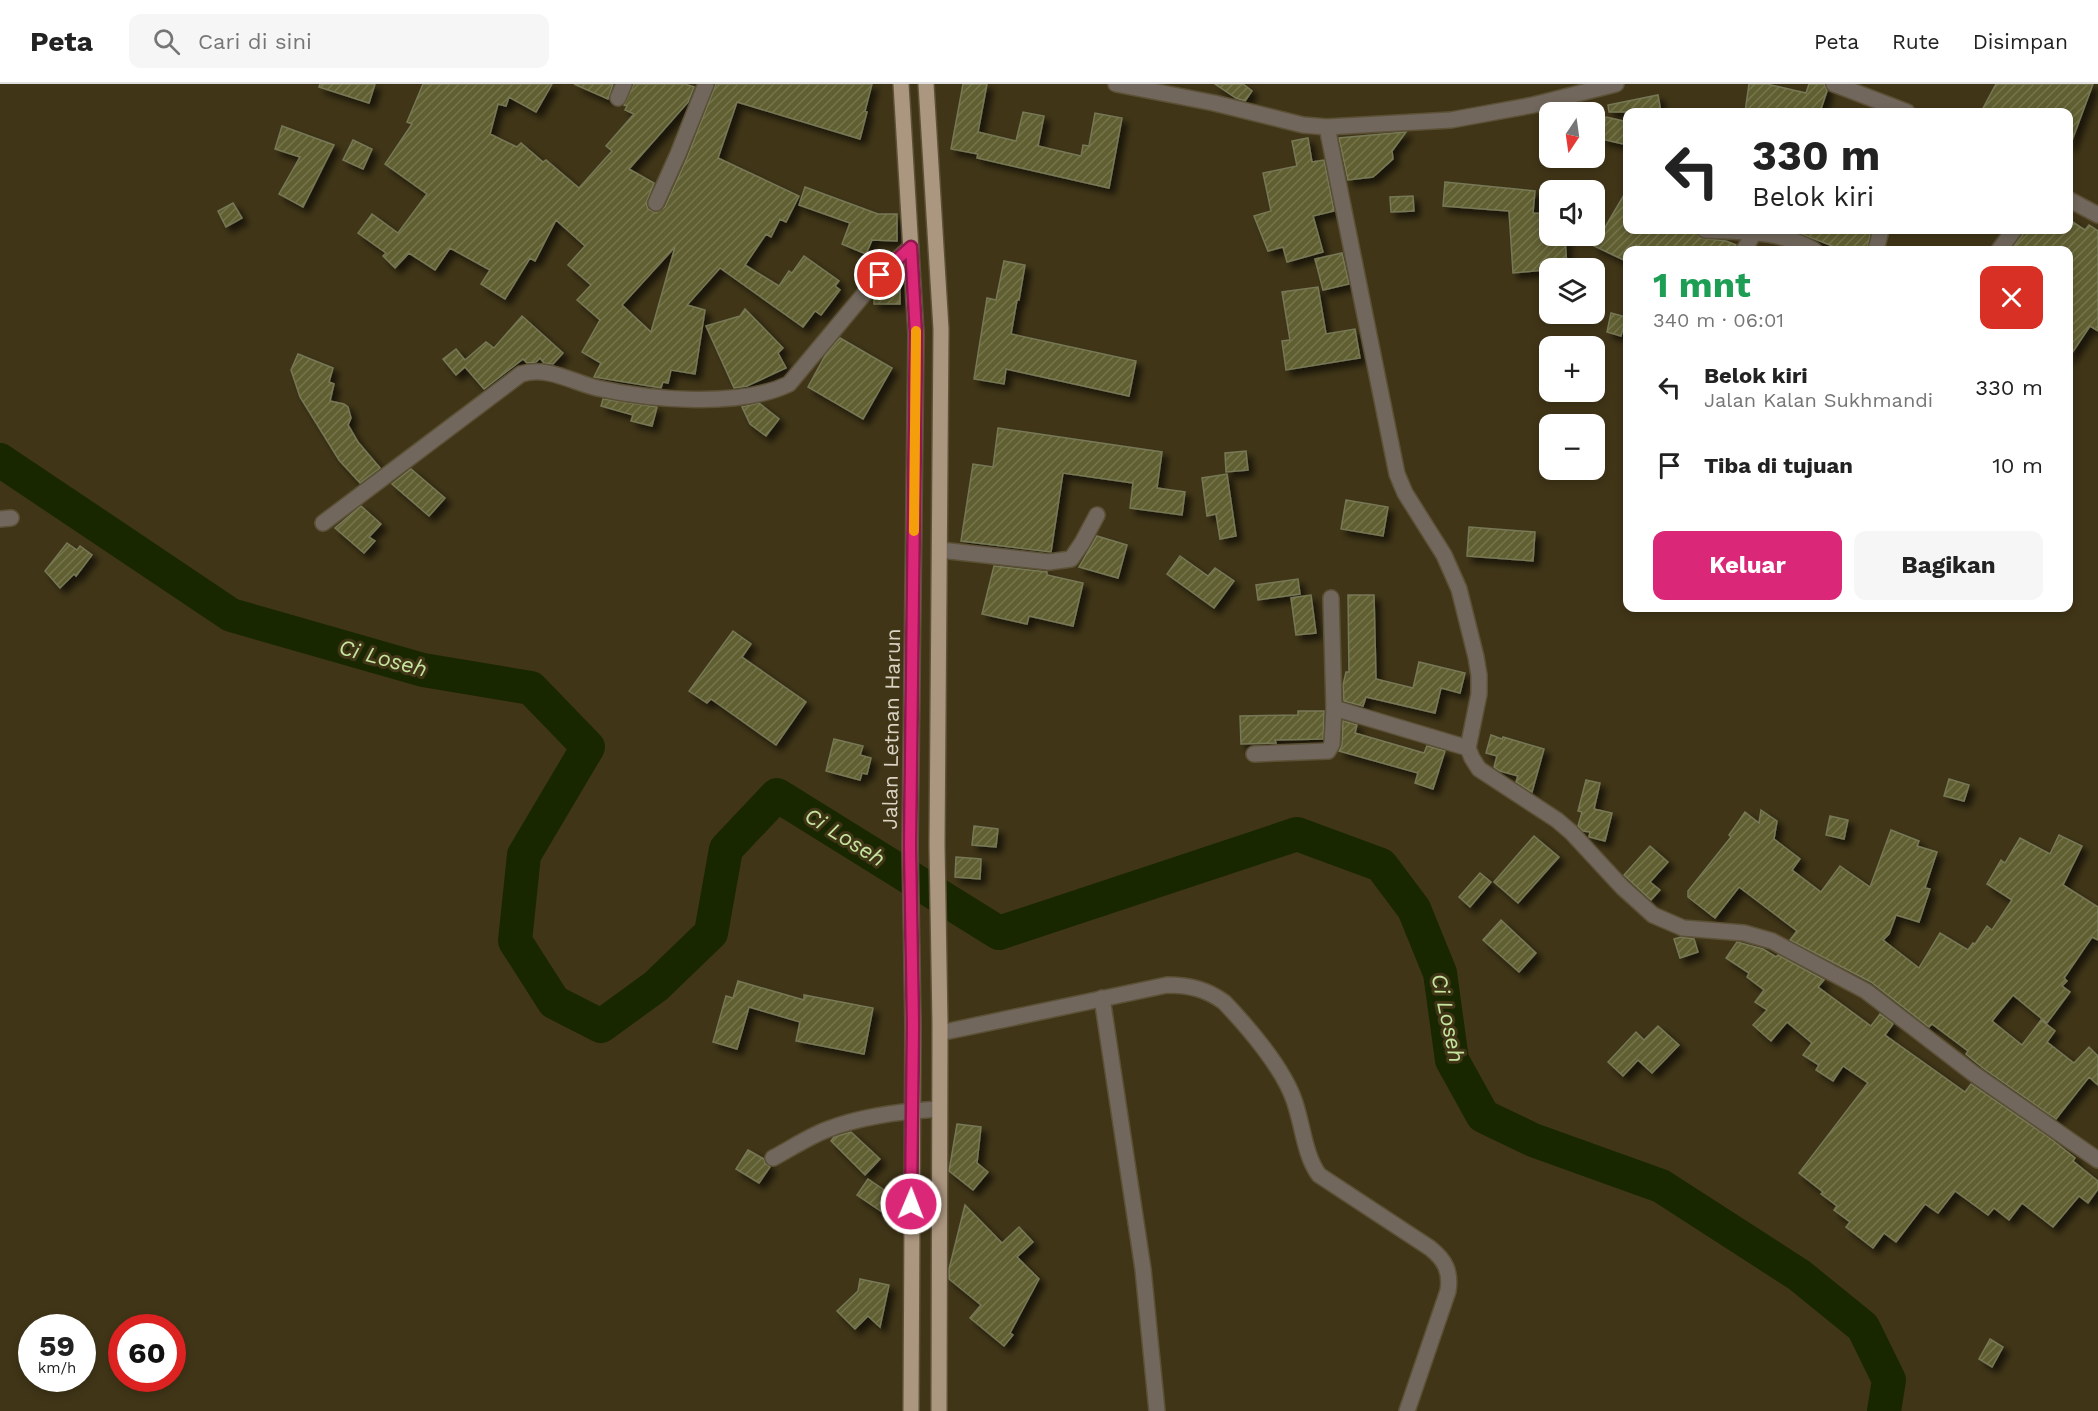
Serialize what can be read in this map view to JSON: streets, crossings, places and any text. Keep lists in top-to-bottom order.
{
  "streets": {
    "main road": ["Jalan Letnan Harun"]
  },
  "water": ["Ci Loseh"],
  "north": "bottom",
  "page": {
    "header": "Peta",
    "search": "Cari di sini",
    "nav": ["Peta", "Rute", "Disimpan"],
    "map_buttons": ["+", "−"],
    "turn": ["330 m", "Belok kiri"],
    "heading": ["1 mnt", "340 m · 06:01"],
    "list": [
      {
        "name": "Belok kiri",
        "note": "Jalan Kalan Sukhmandi",
        "value": "330 m"
      },
      {
        "name": "Tiba di tujuan",
        "value": "10 m"
      }
    ],
    "buttons": ["Keluar", "Bagikan"],
    "speed": "59 km/h",
    "limit": "60"
  }
}
